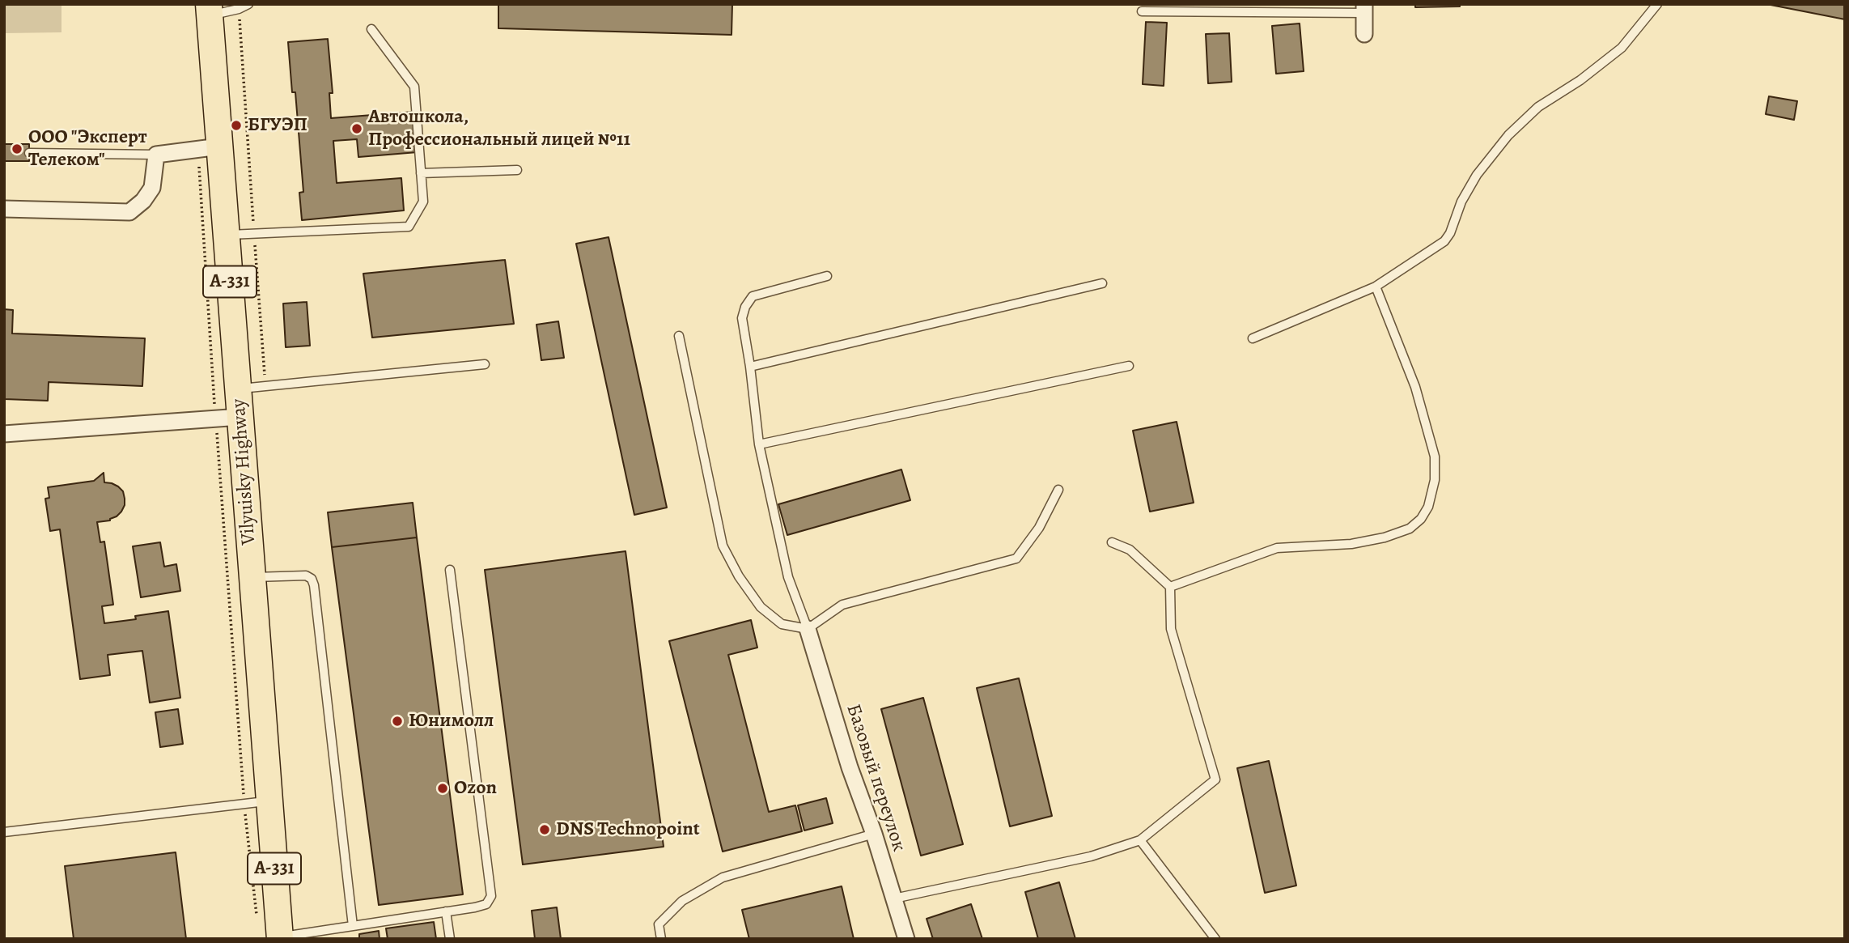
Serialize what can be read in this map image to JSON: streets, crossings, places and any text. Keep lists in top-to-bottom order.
{
  "streets": {
    "main road": ["А-331", "Vilyuisky Highway"],
    "street": ["Базовый переулок"]
  },
  "places": [
    "БГУЭП",
    "Автошкола, Профессиональный лицей №11",
    "ООО \"Эксперт Телеком\"",
    "Юнимолл",
    "Ozon",
    "DNS Technopoint"
  ]
}
